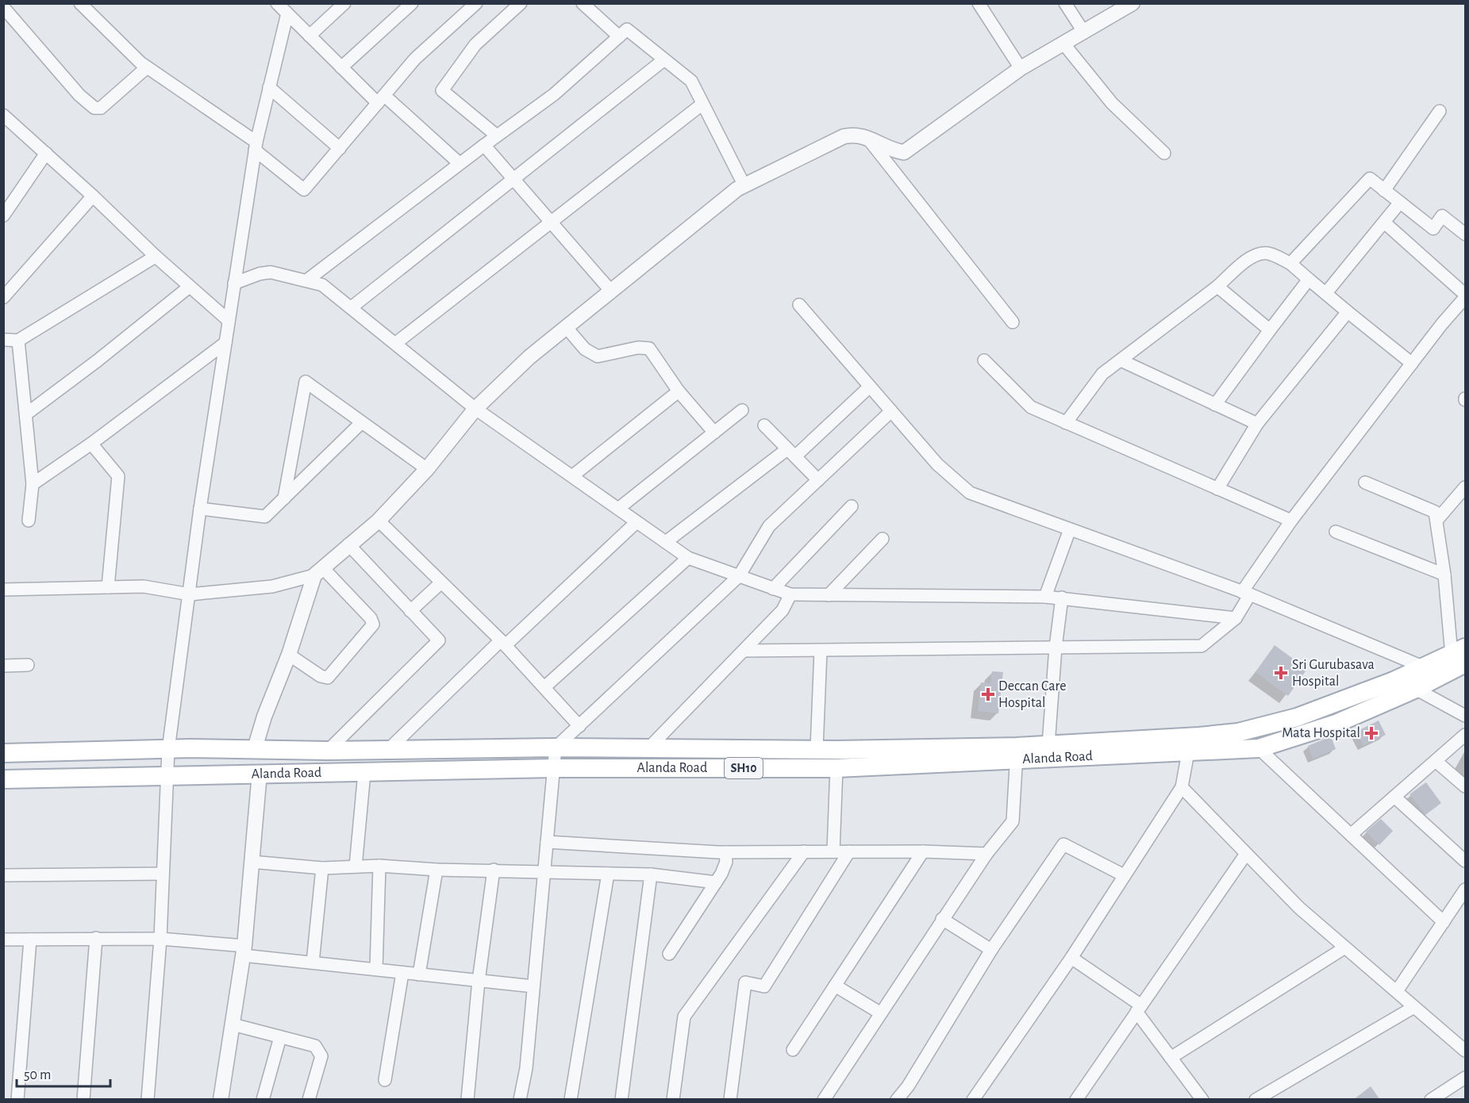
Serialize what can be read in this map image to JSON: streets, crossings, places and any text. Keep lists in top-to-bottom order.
{
  "streets": {
    "main road": ["Alanda Road", "SH10"]
  },
  "places": {
    "health": ["Sri Gurubasava Hospital", "Deccan Care Hospital", "Mata Hospital"]
  },
  "scale_bar": "50 m"
}
